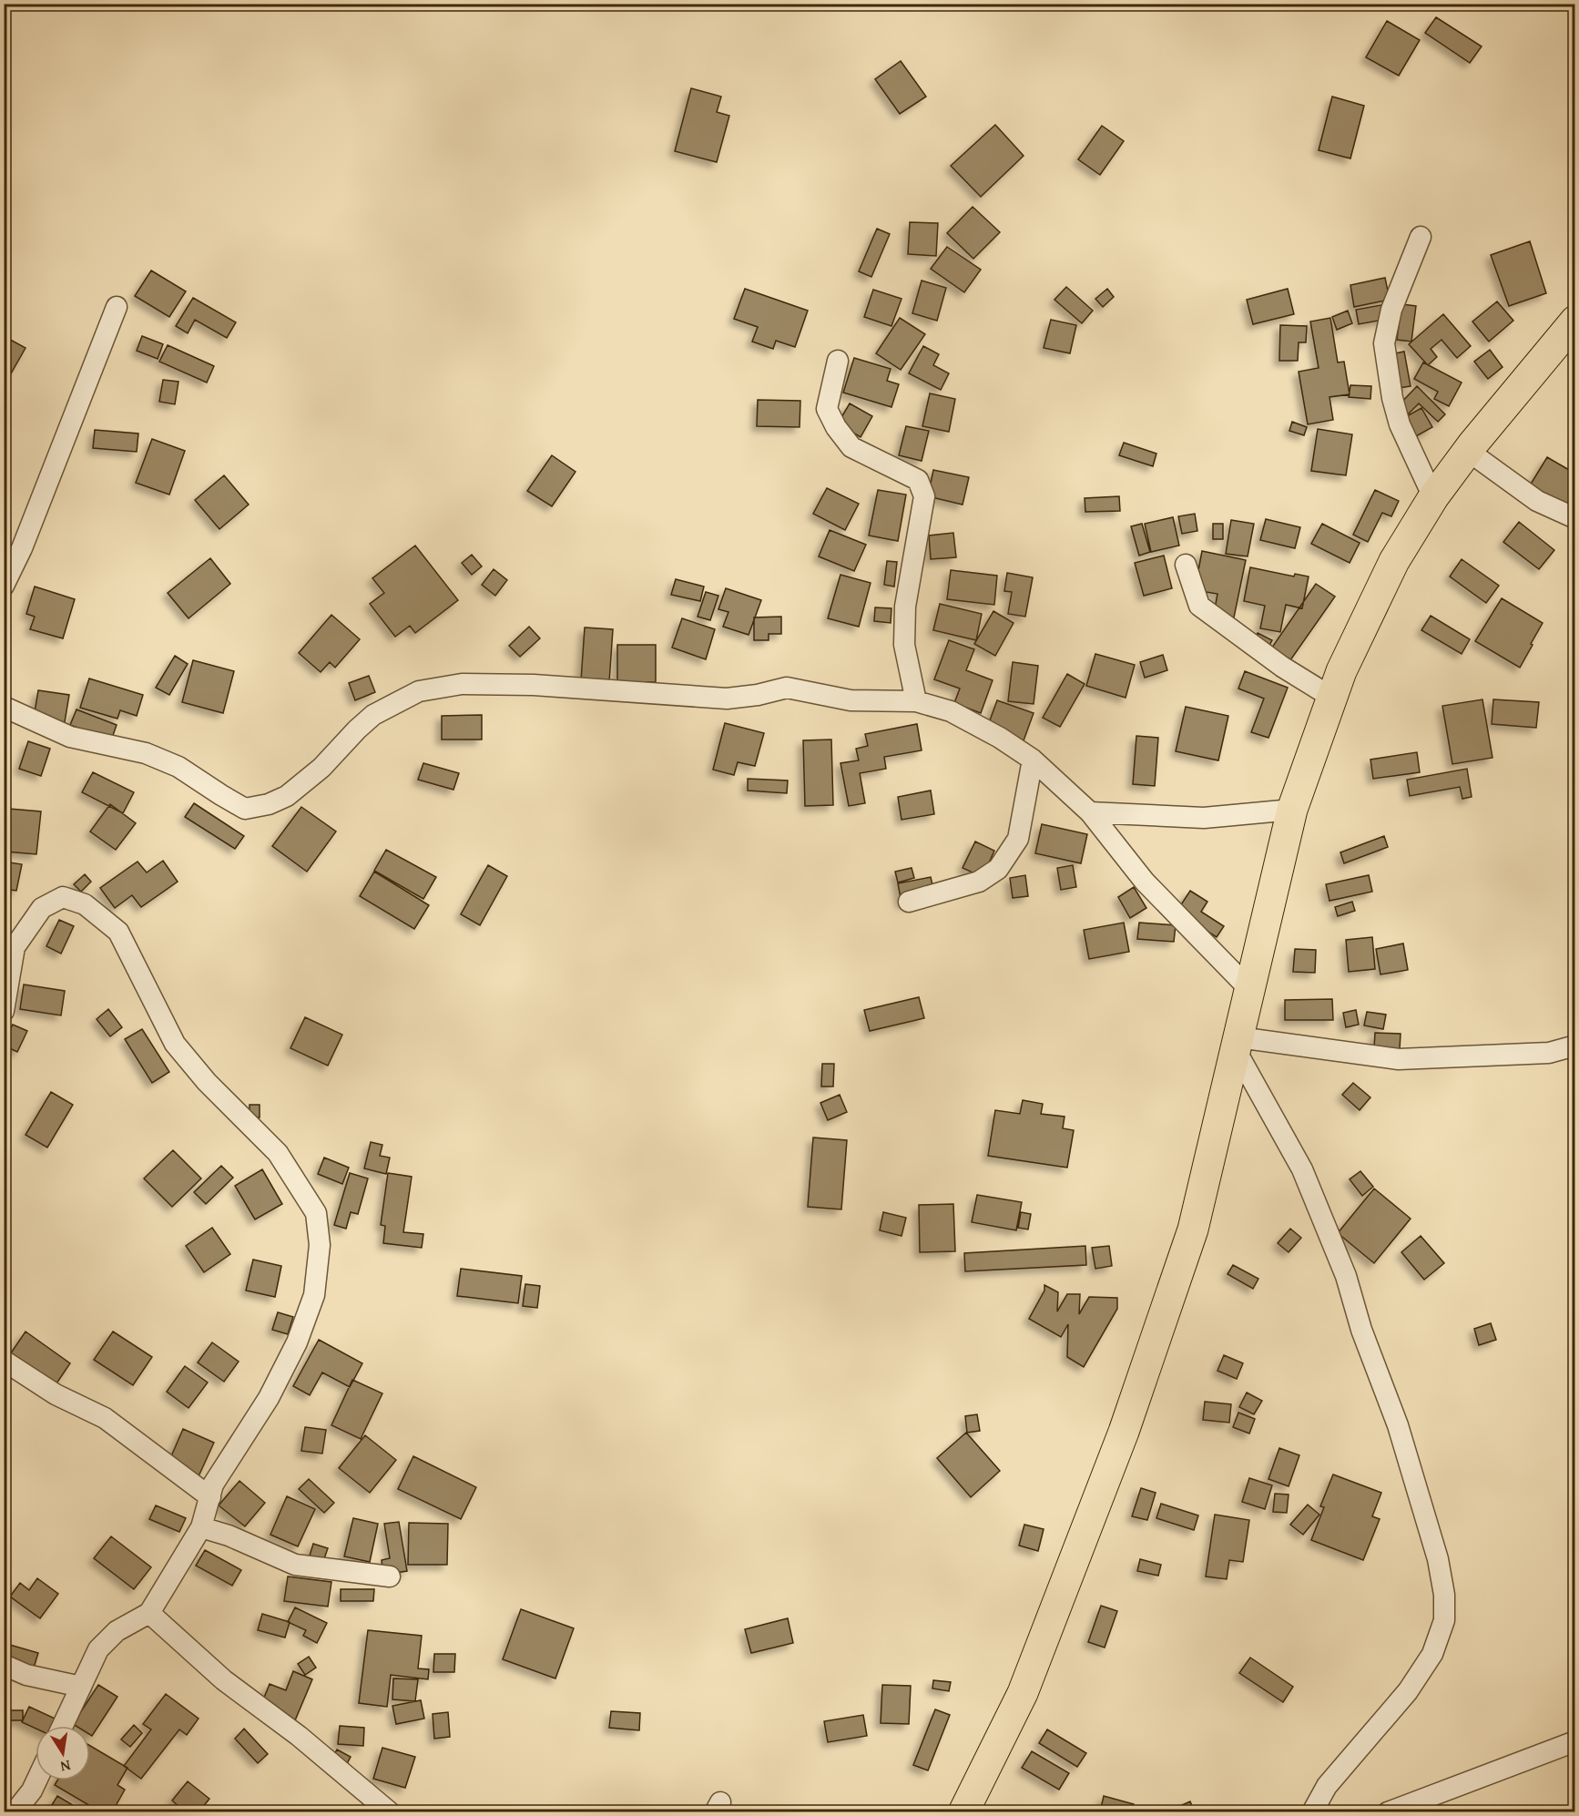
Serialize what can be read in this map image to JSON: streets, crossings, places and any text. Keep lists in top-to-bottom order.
{
  "north": "bottom"
}
